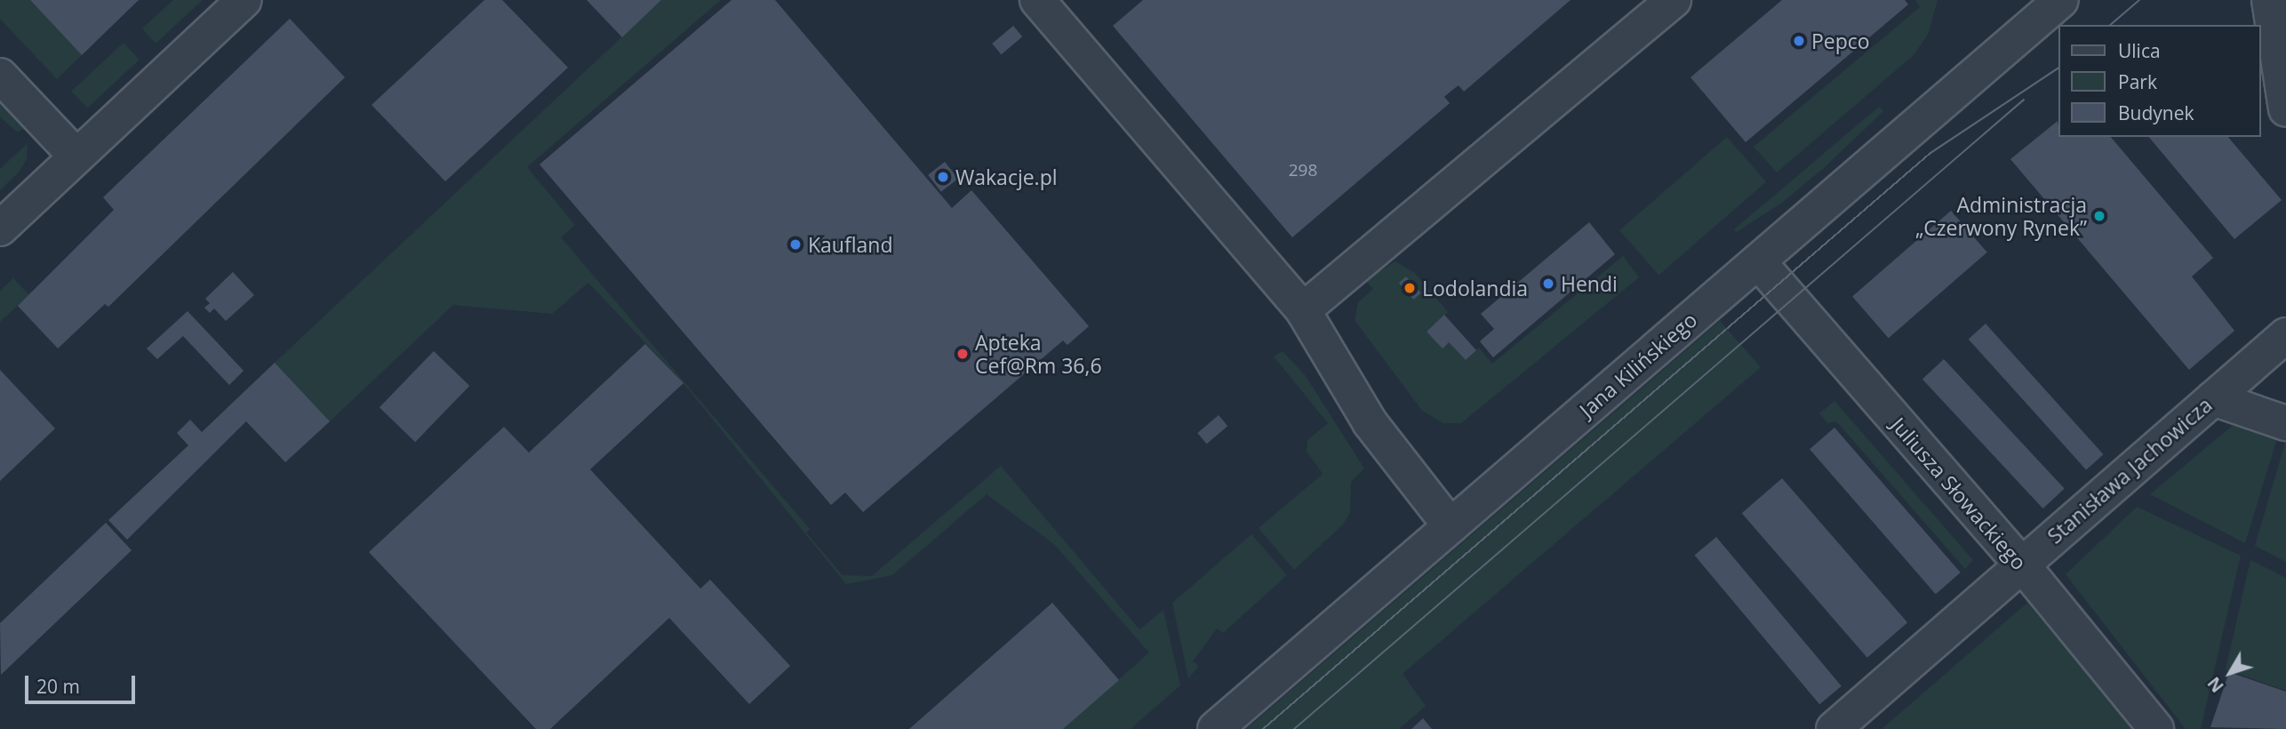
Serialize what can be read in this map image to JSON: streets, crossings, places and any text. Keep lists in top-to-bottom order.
{
  "streets": {
    "street": ["Jana Kilińskiego", "Stanisława Jachowicza", "Juliusza Słowackiego"]
  },
  "crossings": [
    ["Jana Kilińskiego", "Juliusza Słowackiego"],
    ["Stanisława Jachowicza", "Juliusza Słowackiego"]
  ],
  "places": [
    "Pepco",
    "Wakacje.pl",
    "Administracja „Czerwony Rynek”",
    "Kaufland",
    "Hendi",
    "Lodolandia",
    "Apteka Cef@Rm 36,6"
  ],
  "house_numbers": ["298"],
  "legend": ["Ulica", "Park", "Budynek"],
  "scale_bar": "20 m",
  "north": "bottom left"
}
